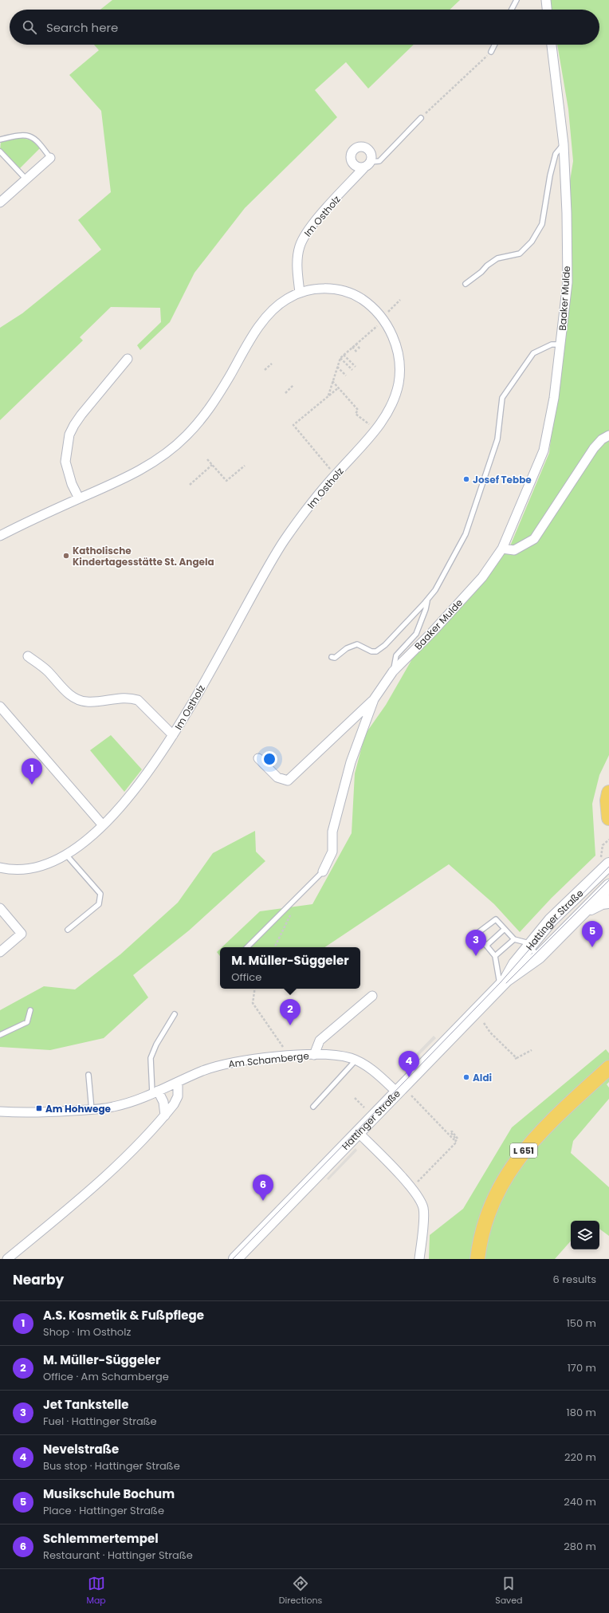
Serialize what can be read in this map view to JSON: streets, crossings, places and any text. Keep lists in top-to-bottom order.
{
  "streets": {
    "main road": ["Hattinger Straße", "L 651"],
    "street": ["Im Ostholz", "Baaker Mulde", "Am Schamberge"]
  },
  "crossings": [
    ["Hattinger Straße", "Am Schamberge"]
  ],
  "places": {
    "other": ["Josef Tebbe", "Katholische Kindertagesstätte St. Angela", "Aldi"],
    "transit": ["Am Hohwege"]
  },
  "page": {
    "search": "Search here",
    "pins": [
      "1",
      "5",
      "3",
      "2",
      "4",
      "6"
    ],
    "popup": ["M. Müller-Süggeler", "Office"],
    "heading": ["Nearby", "6 results"],
    "list": [
      {
        "mark": "1",
        "name": "A.S. Kosmetik & Fußpflege",
        "note": "Shop · Im Ostholz",
        "value": "150 m"
      },
      {
        "mark": "2",
        "name": "M. Müller-Süggeler",
        "note": "Office · Am Schamberge",
        "value": "170 m"
      },
      {
        "mark": "3",
        "name": "Jet Tankstelle",
        "note": "Fuel · Hattinger Straße",
        "value": "180 m"
      },
      {
        "mark": "4",
        "name": "Nevelstraße",
        "note": "Bus stop · Hattinger Straße",
        "value": "220 m"
      },
      {
        "mark": "5",
        "name": "Musikschule Bochum",
        "note": "Place · Hattinger Straße",
        "value": "240 m"
      },
      {
        "mark": "6",
        "name": "Schlemmertempel",
        "note": "Restaurant · Hattinger Straße",
        "value": "280 m"
      }
    ],
    "nav": ["Map", "Directions", "Saved"]
  }
}
